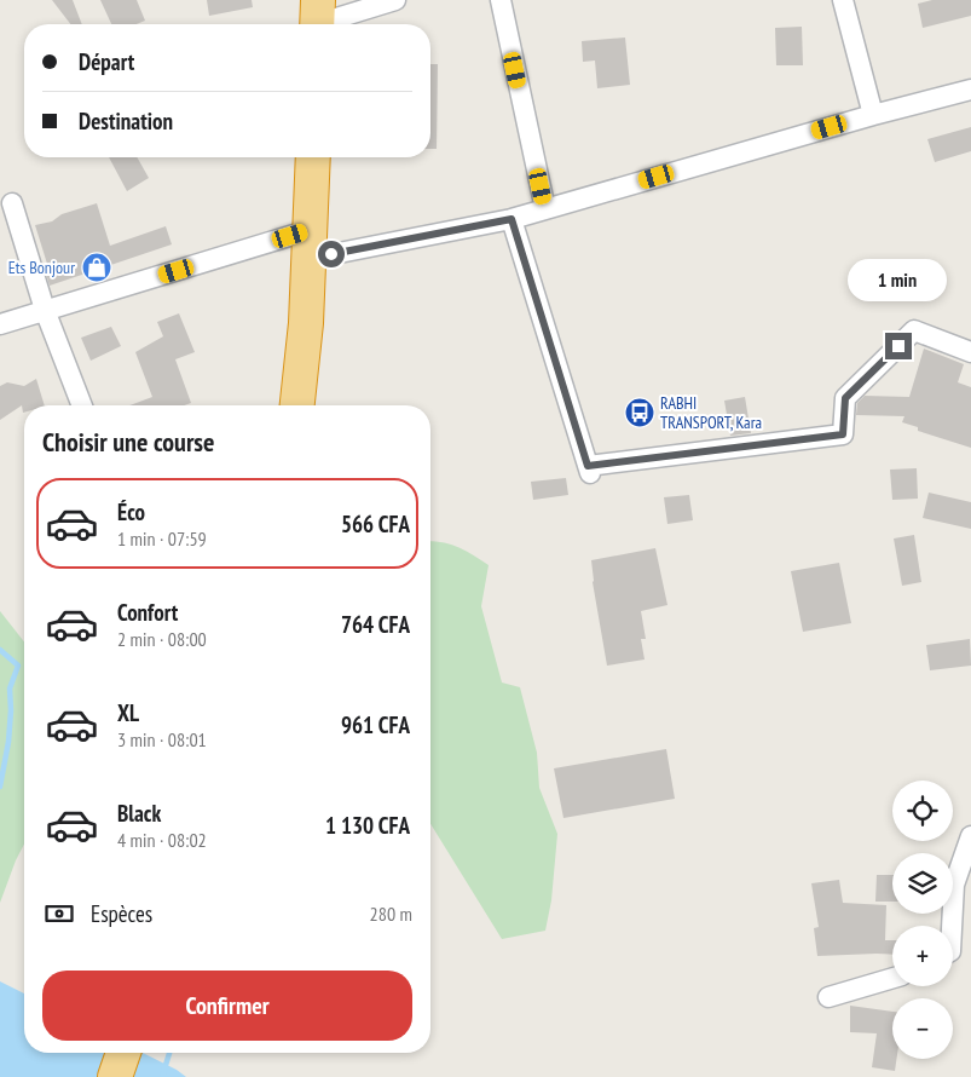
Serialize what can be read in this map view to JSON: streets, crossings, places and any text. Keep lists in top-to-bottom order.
{
  "places": {
    "shop": ["Ets Bonjour"],
    "bus stop": ["RABHI TRANSPORT, Kara"]
  },
  "page": {
    "banner": ["Départ", "Destination"],
    "bubble": "1 min",
    "heading": "Choisir une course",
    "list": [
      {
        "name": "Éco",
        "note": "1 min · 07:59",
        "value": "566 CFA"
      },
      {
        "name": "Confort",
        "note": "2 min · 08:00",
        "value": "764 CFA"
      },
      {
        "name": "XL",
        "note": "3 min · 08:01",
        "value": "961 CFA"
      },
      {
        "name": "Black",
        "note": "4 min · 08:02",
        "value": "1 130 CFA"
      }
    ],
    "map_buttons": ["+", "−"],
    "pay": ["Espèces", "280 m"],
    "buttons": "Confirmer"
  }
}
